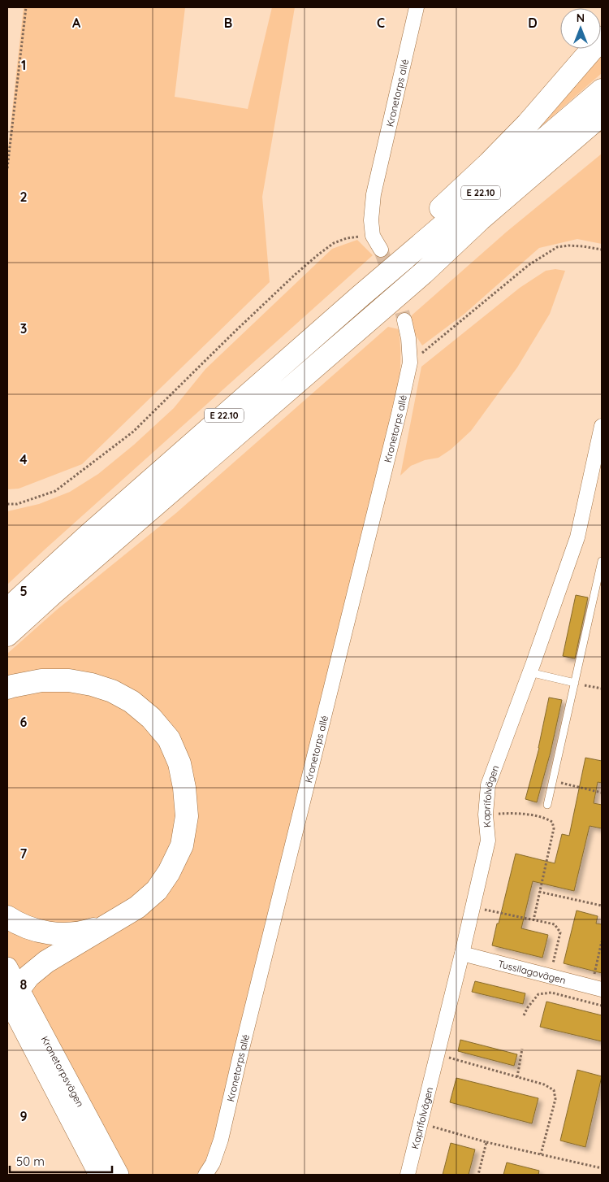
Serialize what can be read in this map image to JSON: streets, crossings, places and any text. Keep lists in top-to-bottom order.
{
  "streets": {
    "highway": ["E 22.10"],
    "main road": ["Kronetorpsvägen"],
    "street": ["Kronetorps allé", "Kaprifolvägen", "Tussilagovägen"]
  },
  "crossings": [
    ["Kaprifolvägen", "Tussilagovägen"]
  ],
  "scale_bar": "50 m",
  "north": "top",
  "grid": {
    "columns": [
      "A",
      "B",
      "C",
      "D"
    ],
    "rows": [
      "1",
      "2",
      "3",
      "4",
      "5",
      "6",
      "7",
      "8",
      "9"
    ]
  }
}
